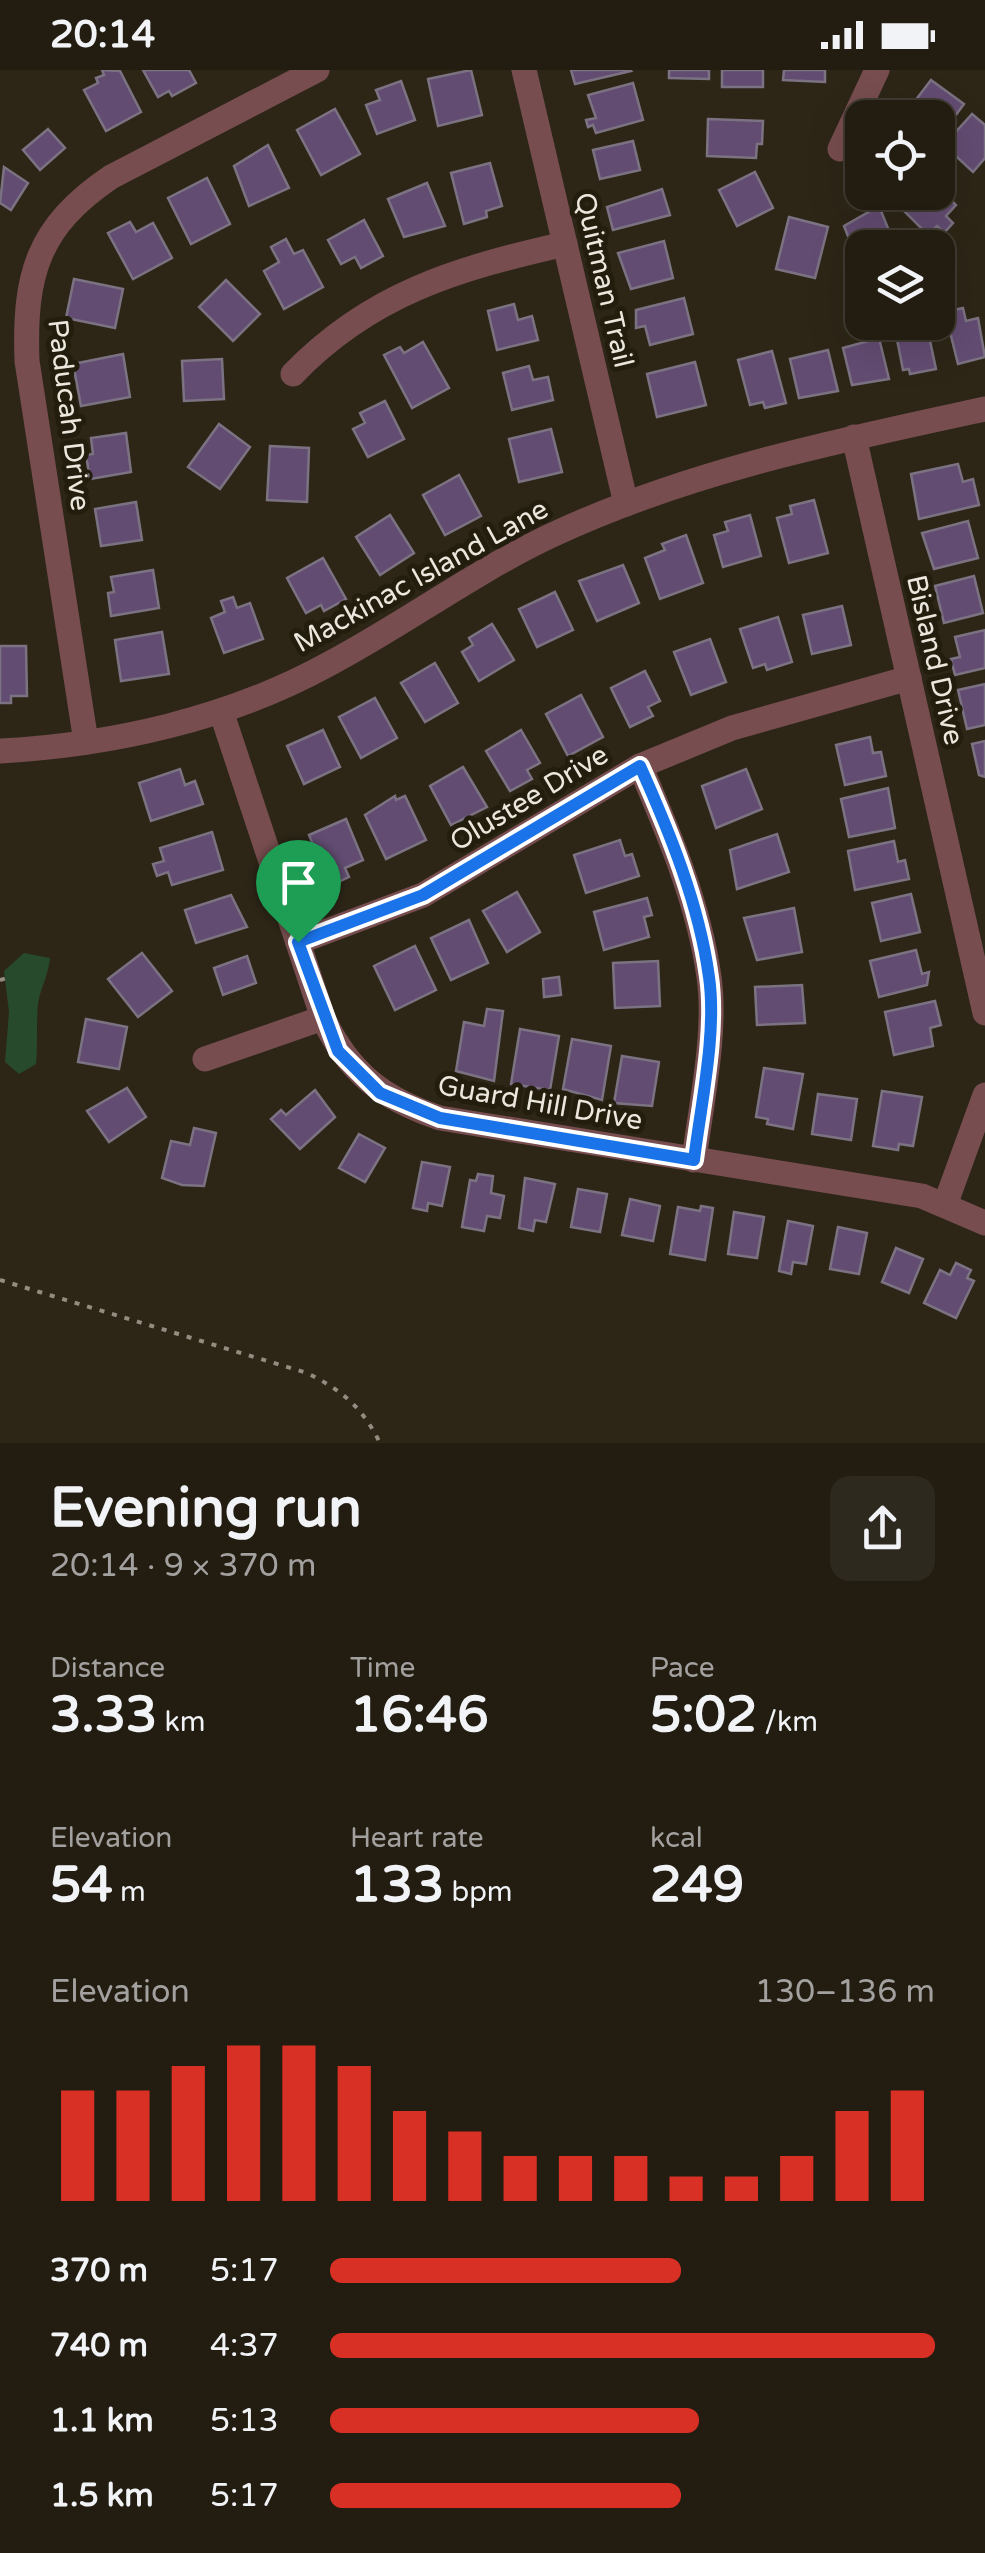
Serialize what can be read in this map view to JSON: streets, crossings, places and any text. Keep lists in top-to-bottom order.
{
  "streets": {
    "street": [
      "Quitman Trail",
      "Paducah Drive",
      "Mackinac Island Lane",
      "Bisland Drive",
      "Olustee Drive",
      "Guard Hill Drive"
    ]
  },
  "crossings": [
    ["Quitman Trail", "Mackinac Island Lane"],
    ["Paducah Drive", "Mackinac Island Lane"],
    ["Mackinac Island Lane", "Bisland Drive"],
    ["Mackinac Island Lane", "Guard Hill Drive"],
    ["Bisland Drive", "Olustee Drive"],
    ["Olustee Drive", "Guard Hill Drive"]
  ],
  "page": {
    "status": "20:14",
    "heading": ["Evening run", "20:14 · 9 × 370 m"],
    "stats": [
      ["Distance", "3.33 km"],
      ["Time", "16:46"],
      ["Pace", "5:02 /km"],
      ["Elevation", "54 m"],
      ["Heart rate", "133 bpm"],
      ["kcal", "249"]
    ],
    "chart": ["Elevation", "130–136 m"],
    "list": [
      {
        "name": "370 m",
        "note": "5:17"
      },
      {
        "name": "740 m",
        "note": "4:37"
      },
      {
        "name": "1.1 km",
        "note": "5:13"
      },
      {
        "name": "1.5 km",
        "note": "5:17"
      }
    ]
  }
}
